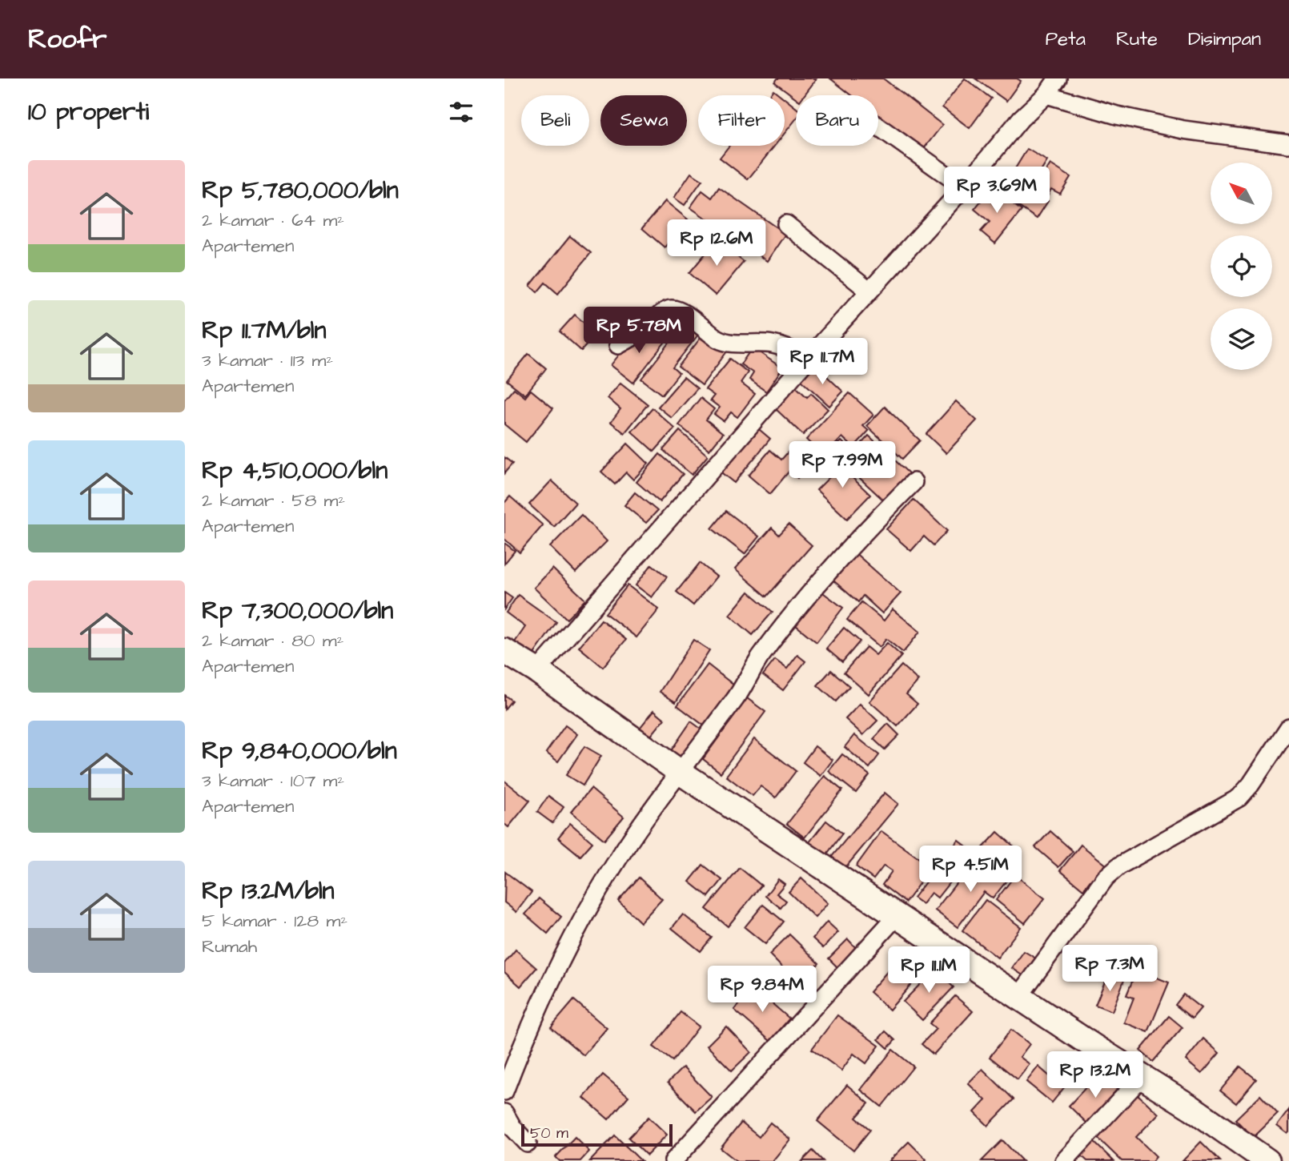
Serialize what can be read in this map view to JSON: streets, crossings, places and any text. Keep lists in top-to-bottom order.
{
  "scale_bar": "50 m",
  "north": "top left",
  "page": {
    "header": "Roofr",
    "nav": ["Peta", "Rute", "Disimpan"],
    "heading": "10 properti",
    "chip": [
      "Beli",
      "Sewa",
      "Filter",
      "Baru"
    ],
    "list": [
      {
        "name": "Rp 5,780,000/bln",
        "note": "2 kamar · 64 m² · Apartemen"
      },
      {
        "name": "Rp 11.7M/bln",
        "note": "3 kamar · 113 m² · Apartemen"
      },
      {
        "name": "Rp 4,510,000/bln",
        "note": "2 kamar · 58 m² · Apartemen"
      },
      {
        "name": "Rp 7,300,000/bln",
        "note": "2 kamar · 80 m² · Apartemen"
      },
      {
        "name": "Rp 9,840,000/bln",
        "note": "3 kamar · 107 m² · Apartemen"
      },
      {
        "name": "Rp 13.2M/bln",
        "note": "5 kamar · 128 m² · Rumah"
      }
    ],
    "price": [
      "Rp 3.69M",
      "Rp 12.6M",
      "Rp 5.78M",
      "Rp 11.7M",
      "Rp 7.99M",
      "Rp 4.51M",
      "Rp 7.3M",
      "Rp 11.1M",
      "Rp 9.84M",
      "Rp 13.2M"
    ],
    "scale": "50 m"
  }
}
